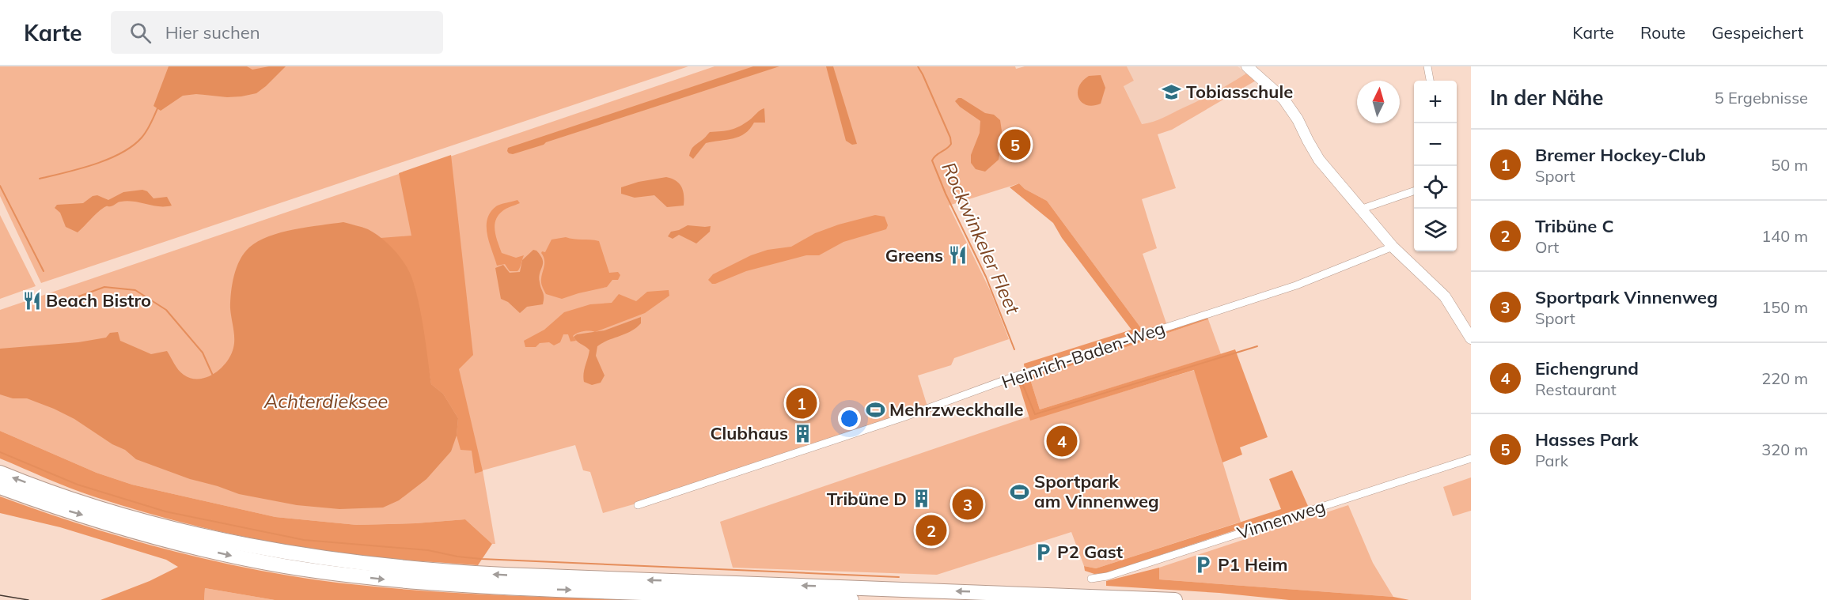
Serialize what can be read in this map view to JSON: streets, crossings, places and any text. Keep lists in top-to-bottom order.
{
  "streets": {
    "street": ["Heinrich-Baden-Weg", "Vinnenweg"]
  },
  "water": ["Rockwinkeler Fleet", "Achterdieksee"],
  "places": {
    "school or university": ["Tobiasschule"],
    "restaurant": ["Greens", "Beach Bistro"],
    "sports": ["Mehrzweckhalle", "Sportpark am Vinnenweg"],
    "building": ["Clubhaus", "Tribüne D"],
    "parking": ["P2 Gast", "P1 Heim"]
  },
  "north": "top",
  "page": {
    "header": "Karte",
    "search": "Hier suchen",
    "nav": ["Karte", "Route", "Gespeichert"],
    "heading": ["In der Nähe", "5 Ergebnisse"],
    "map_buttons": ["+", "−"],
    "pins": [
      "5",
      "1",
      "4",
      "3",
      "2"
    ],
    "list": [
      {
        "mark": "1",
        "name": "Bremer Hockey-Club",
        "note": "Sport",
        "value": "50 m"
      },
      {
        "mark": "2",
        "name": "Tribüne C",
        "note": "Ort",
        "value": "140 m"
      },
      {
        "mark": "3",
        "name": "Sportpark Vinnenweg",
        "note": "Sport",
        "value": "150 m"
      },
      {
        "mark": "4",
        "name": "Eichengrund",
        "note": "Restaurant",
        "value": "220 m"
      },
      {
        "mark": "5",
        "name": "Hasses Park",
        "note": "Park",
        "value": "320 m"
      }
    ]
  }
}
